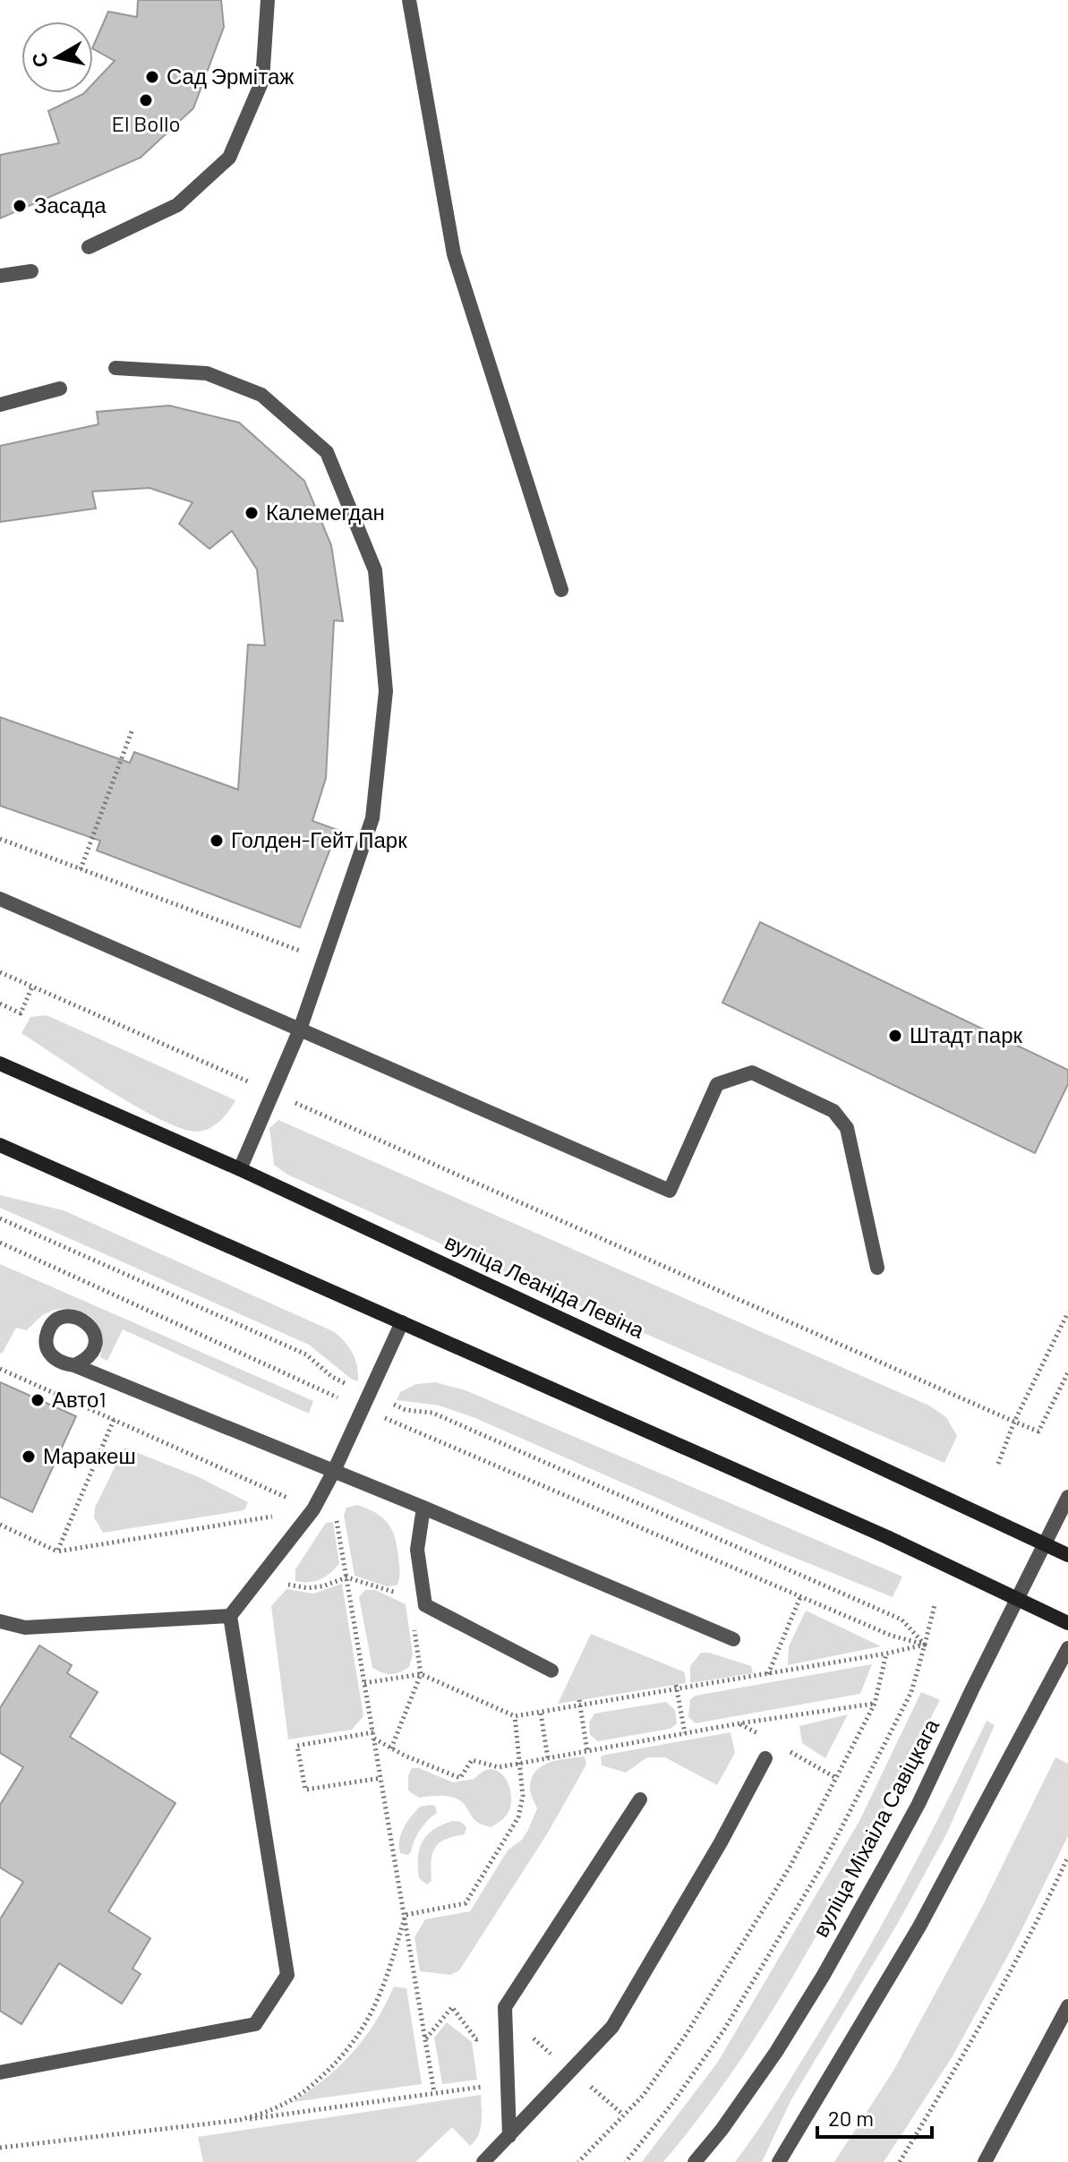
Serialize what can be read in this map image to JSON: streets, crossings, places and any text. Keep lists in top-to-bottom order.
{
  "streets": {
    "main road": ["вуліца Леаніда Левіна"],
    "street": ["вуліца Міхаіла Савіцкага"]
  },
  "crossings": [
    ["вуліца Леаніда Левіна", "вуліца Міхаіла Савіцкага"]
  ],
  "places": [
    "Сад Эрмітаж",
    "El Bollo",
    "Засада",
    "Калемегдан",
    "Голден-Гейт Парк",
    "Штадт парк",
    "Авто1",
    "Маракеш"
  ],
  "scale_bar": "20 m",
  "north": "left"
}
